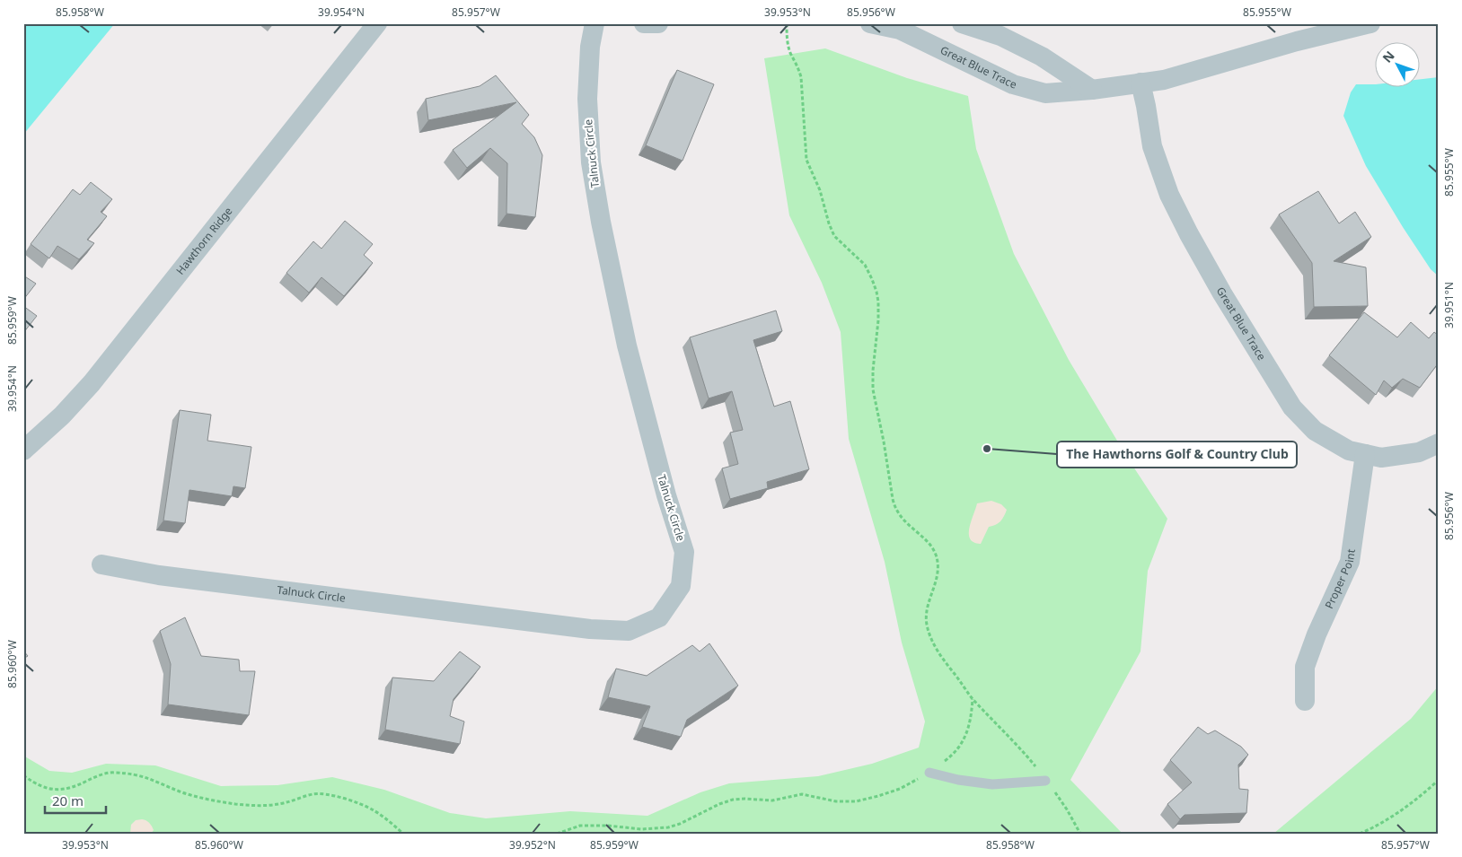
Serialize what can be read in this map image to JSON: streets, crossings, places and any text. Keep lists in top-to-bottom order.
{
  "streets": {
    "street": [
      "Great Blue Trace",
      "Talnuck Circle",
      "Hawthorn Ridge",
      "Proper Point"
    ]
  },
  "crossings": [
    ["Great Blue Trace", "Proper Point"]
  ],
  "places": ["The Hawthorns Golf & Country Club"],
  "scale_bar": "20 m",
  "north": "top left",
  "coordinates": [
    "85.958°W",
    "39.954°N",
    "85.957°W",
    "39.953°N",
    "85.956°W",
    "85.955°W",
    "39.951°N",
    "85.959°W",
    "85.960°W",
    "39.952°N"
  ]
}
